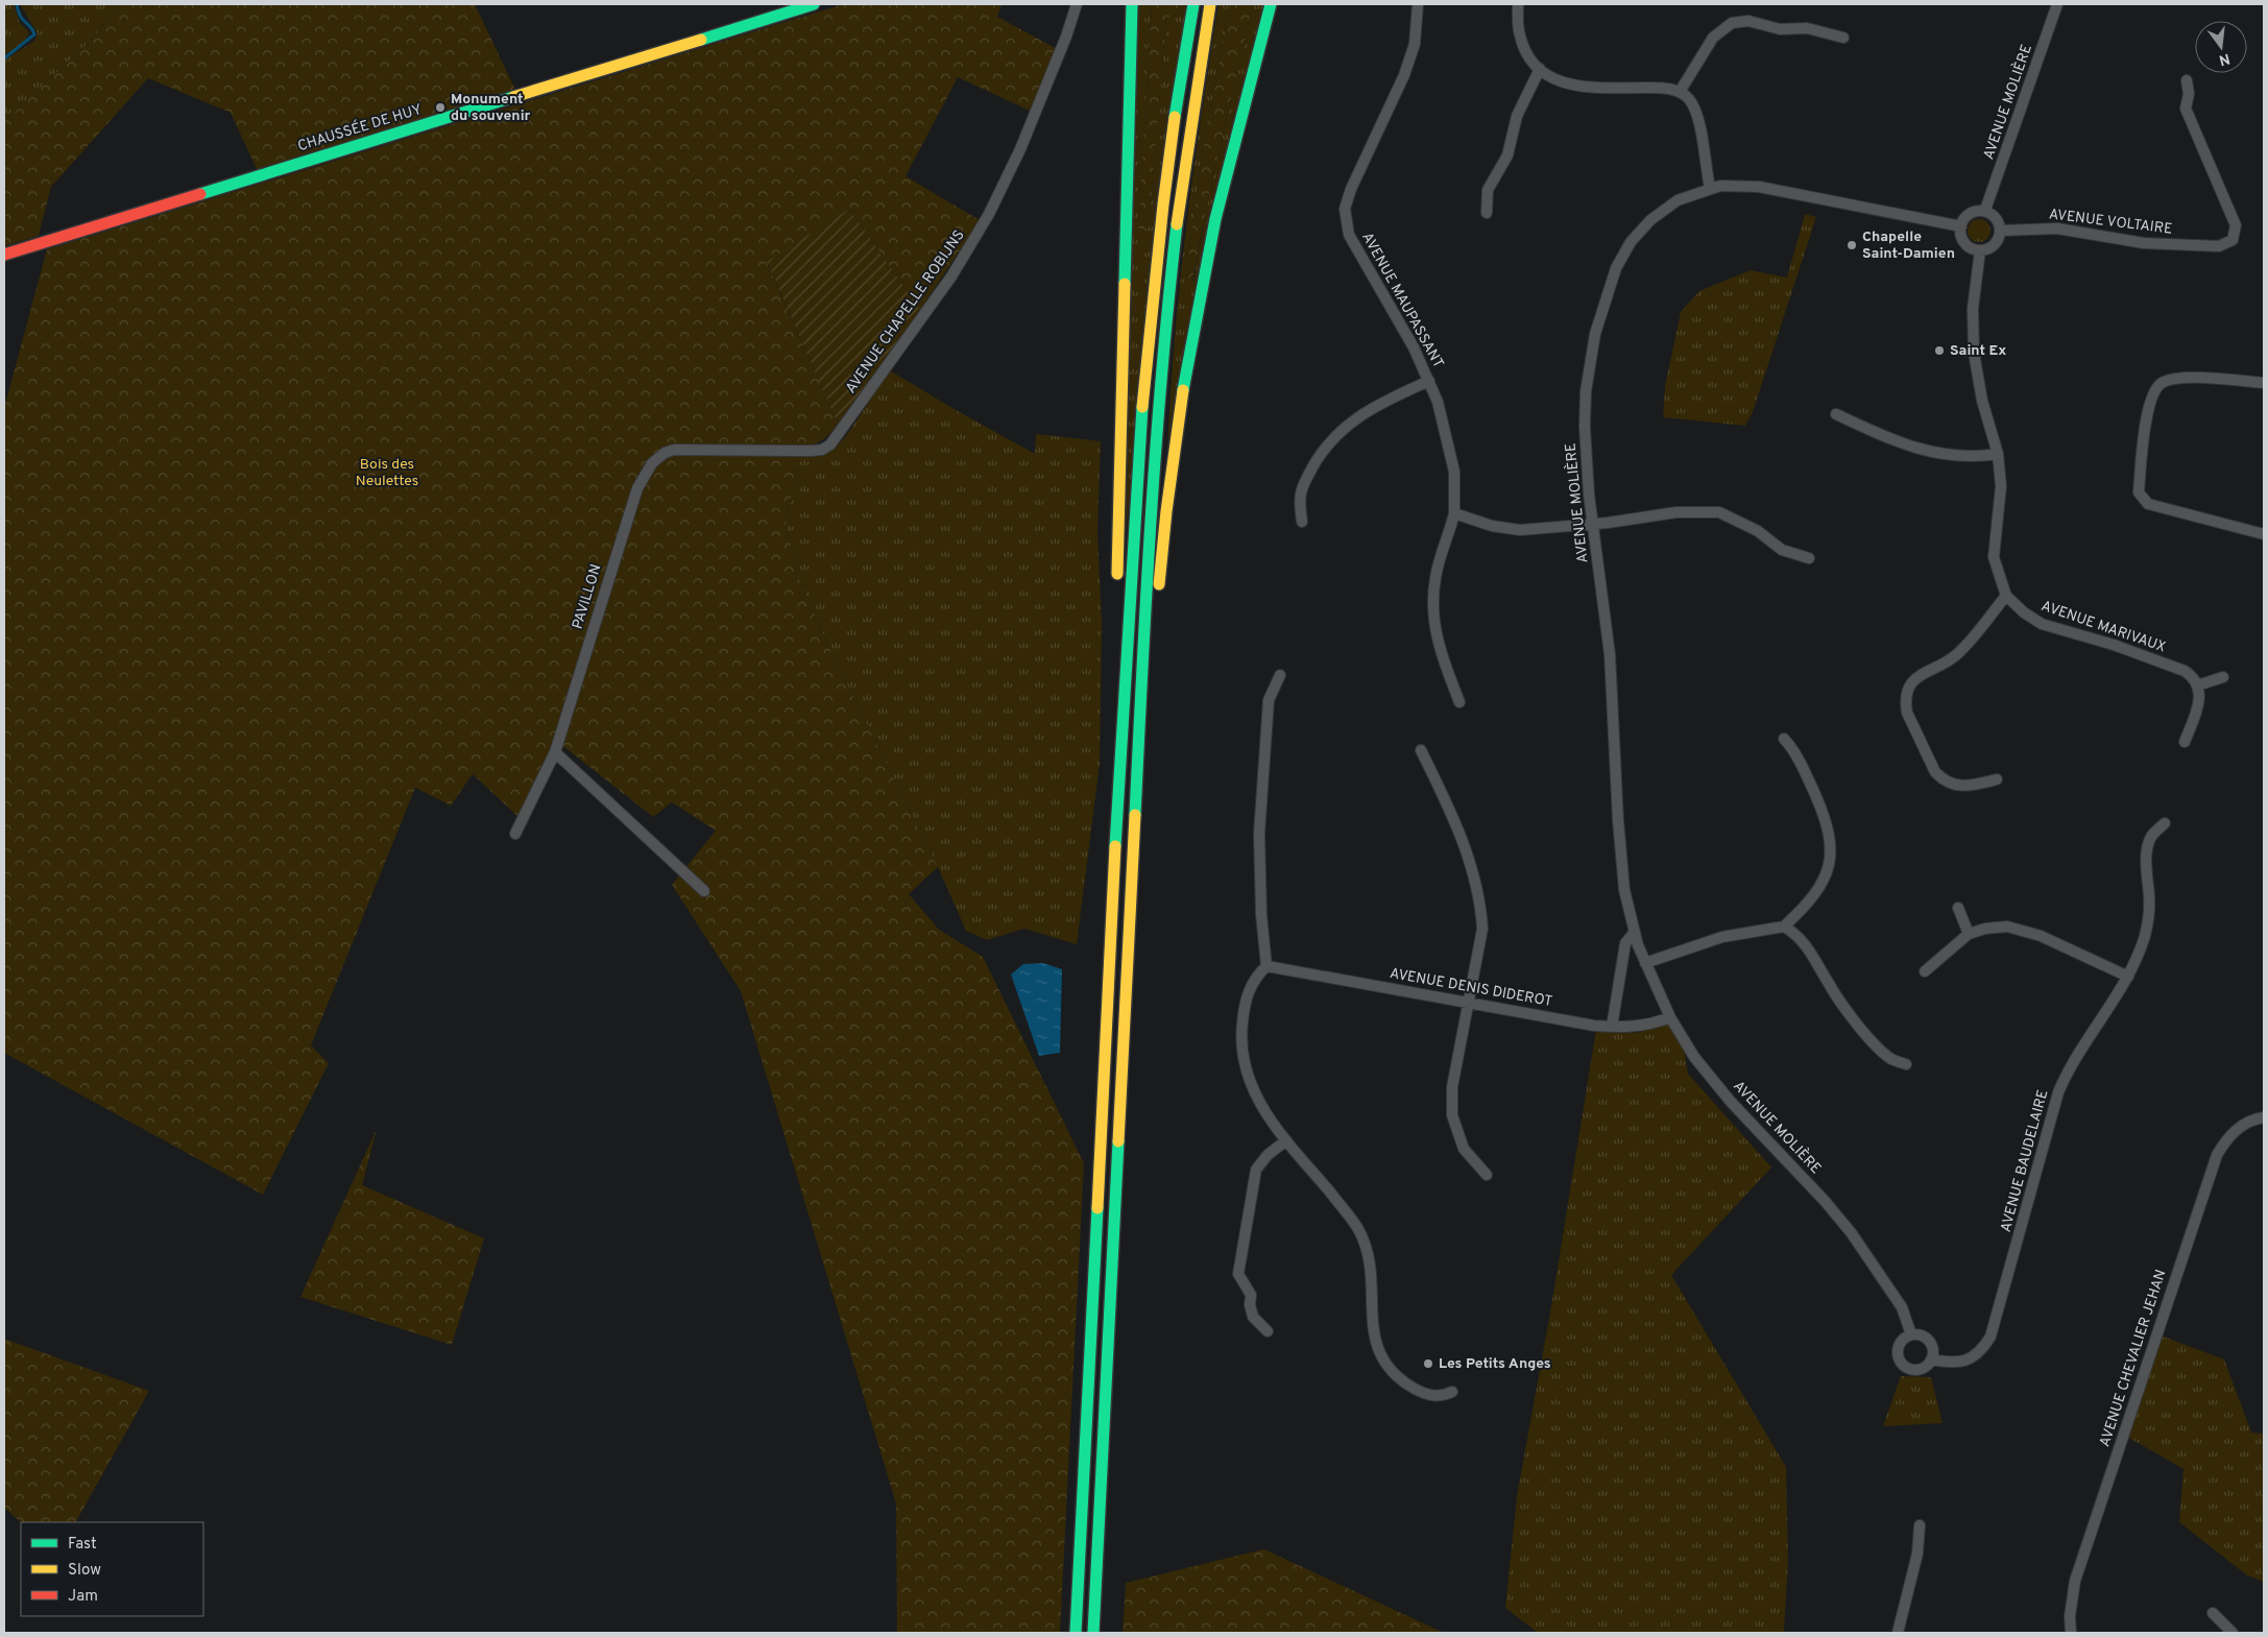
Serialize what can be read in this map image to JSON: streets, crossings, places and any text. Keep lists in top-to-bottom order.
{
  "streets": {
    "main road": ["CHAUSSÉE DE HUY"],
    "street": [
      "AVENUE MOLIÈRE",
      "AVENUE VOLTAIRE",
      "AVENUE MAUPASSANT",
      "AVENUE CHAPELLE ROBIJNS",
      "PAVILLON",
      "AVENUE MARIVAUX",
      "AVENUE DENIS DIDEROT",
      "AVENUE BAUDELAIRE",
      "AVENUE CHEVALIER JEHAN"
    ]
  },
  "crossings": [
    ["AVENUE MOLIÈRE", "AVENUE VOLTAIRE"],
    ["AVENUE MOLIÈRE", "AVENUE MARIVAUX"],
    ["AVENUE MOLIÈRE", "AVENUE DENIS DIDEROT"],
    ["AVENUE MOLIÈRE", "AVENUE BAUDELAIRE"],
    ["AVENUE VOLTAIRE", "AVENUE MARIVAUX"],
    ["AVENUE CHAPELLE ROBIJNS", "PAVILLON"]
  ],
  "parks": ["Bois des Neulettes"],
  "places": [
    "Monument du souvenir",
    "Chapelle Saint-Damien",
    "Saint Ex",
    "Les Petits Anges"
  ],
  "legend": ["Fast", "Slow", "Jam"],
  "north": "bottom"
}
